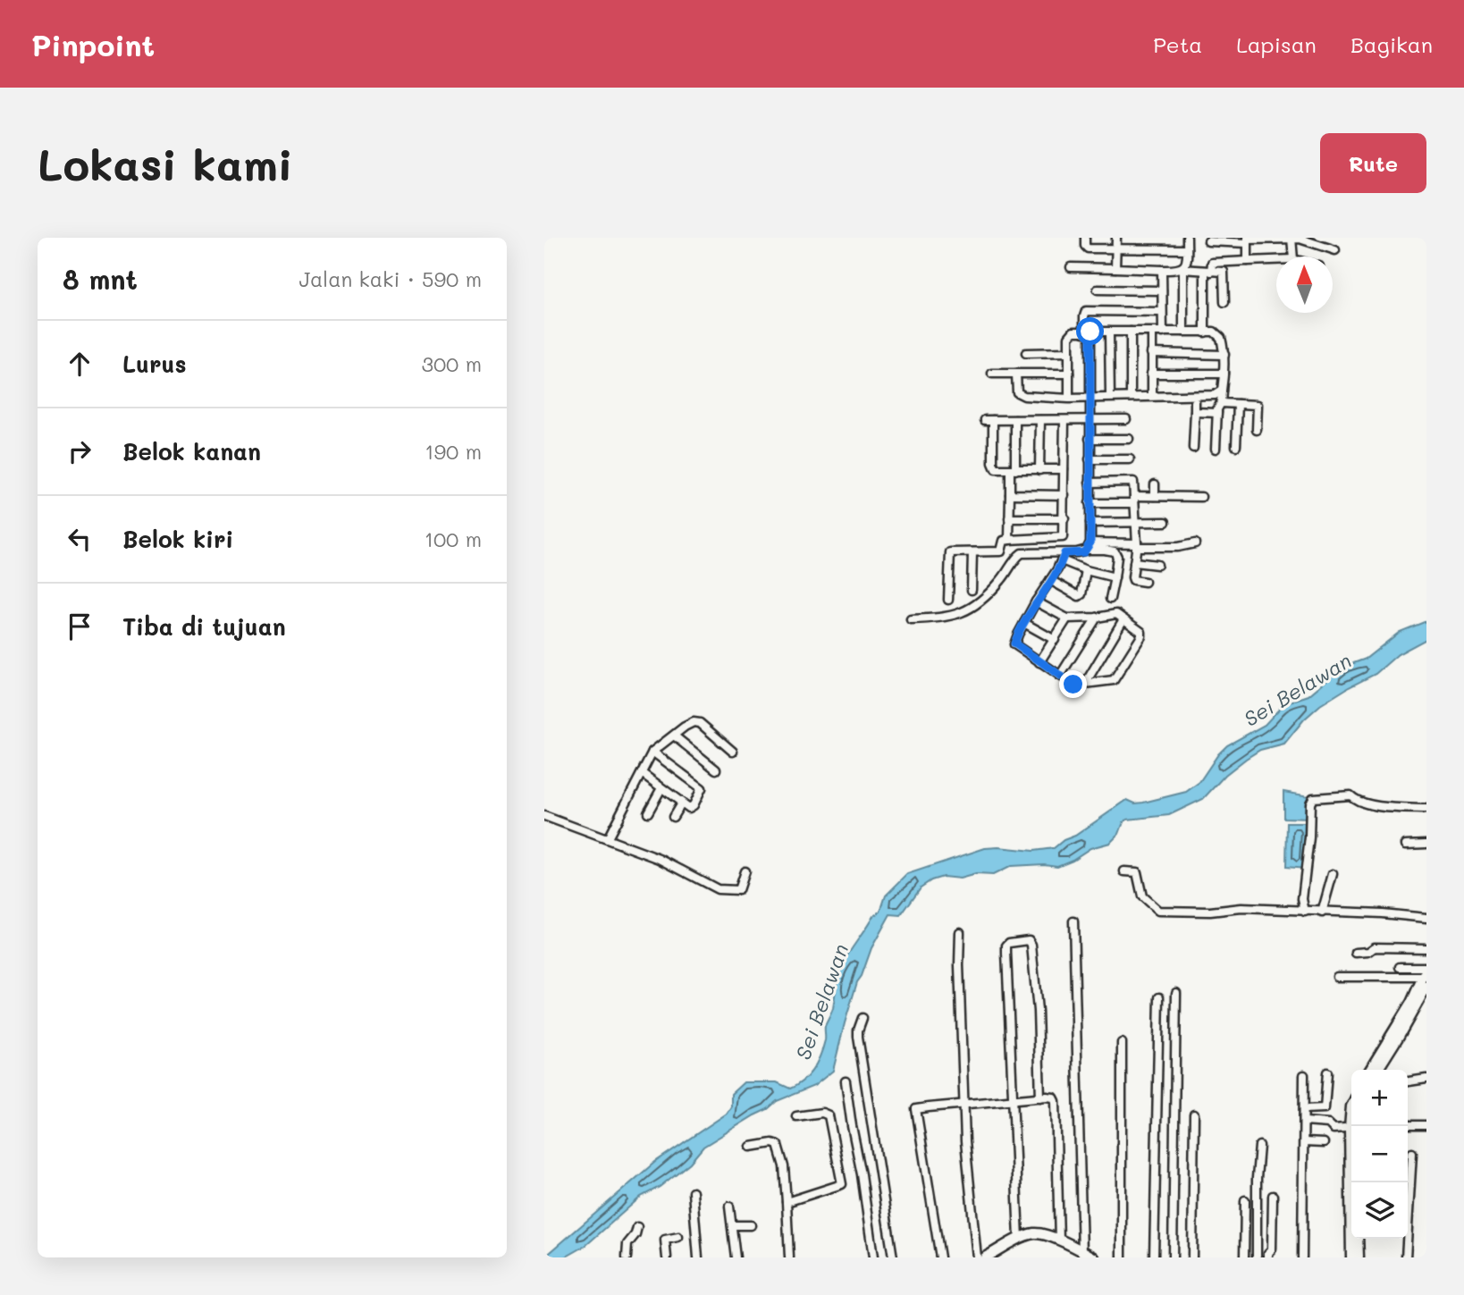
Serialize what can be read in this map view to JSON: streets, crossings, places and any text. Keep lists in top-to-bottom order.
{
  "water": ["Sei Belawan"],
  "north": "top",
  "page": {
    "header": "Pinpoint",
    "nav": ["Peta", "Lapisan", "Bagikan"],
    "buttons": "Rute",
    "title": "Lokasi kami",
    "heading": ["8 mnt", "Jalan kaki · 590 m"],
    "list": [
      ["Lurus", "300 m"],
      ["Belok kanan", "190 m"],
      ["Belok kiri", "100 m"],
      "Tiba di tujuan"
    ],
    "map_buttons": ["+", "−"]
  }
}
